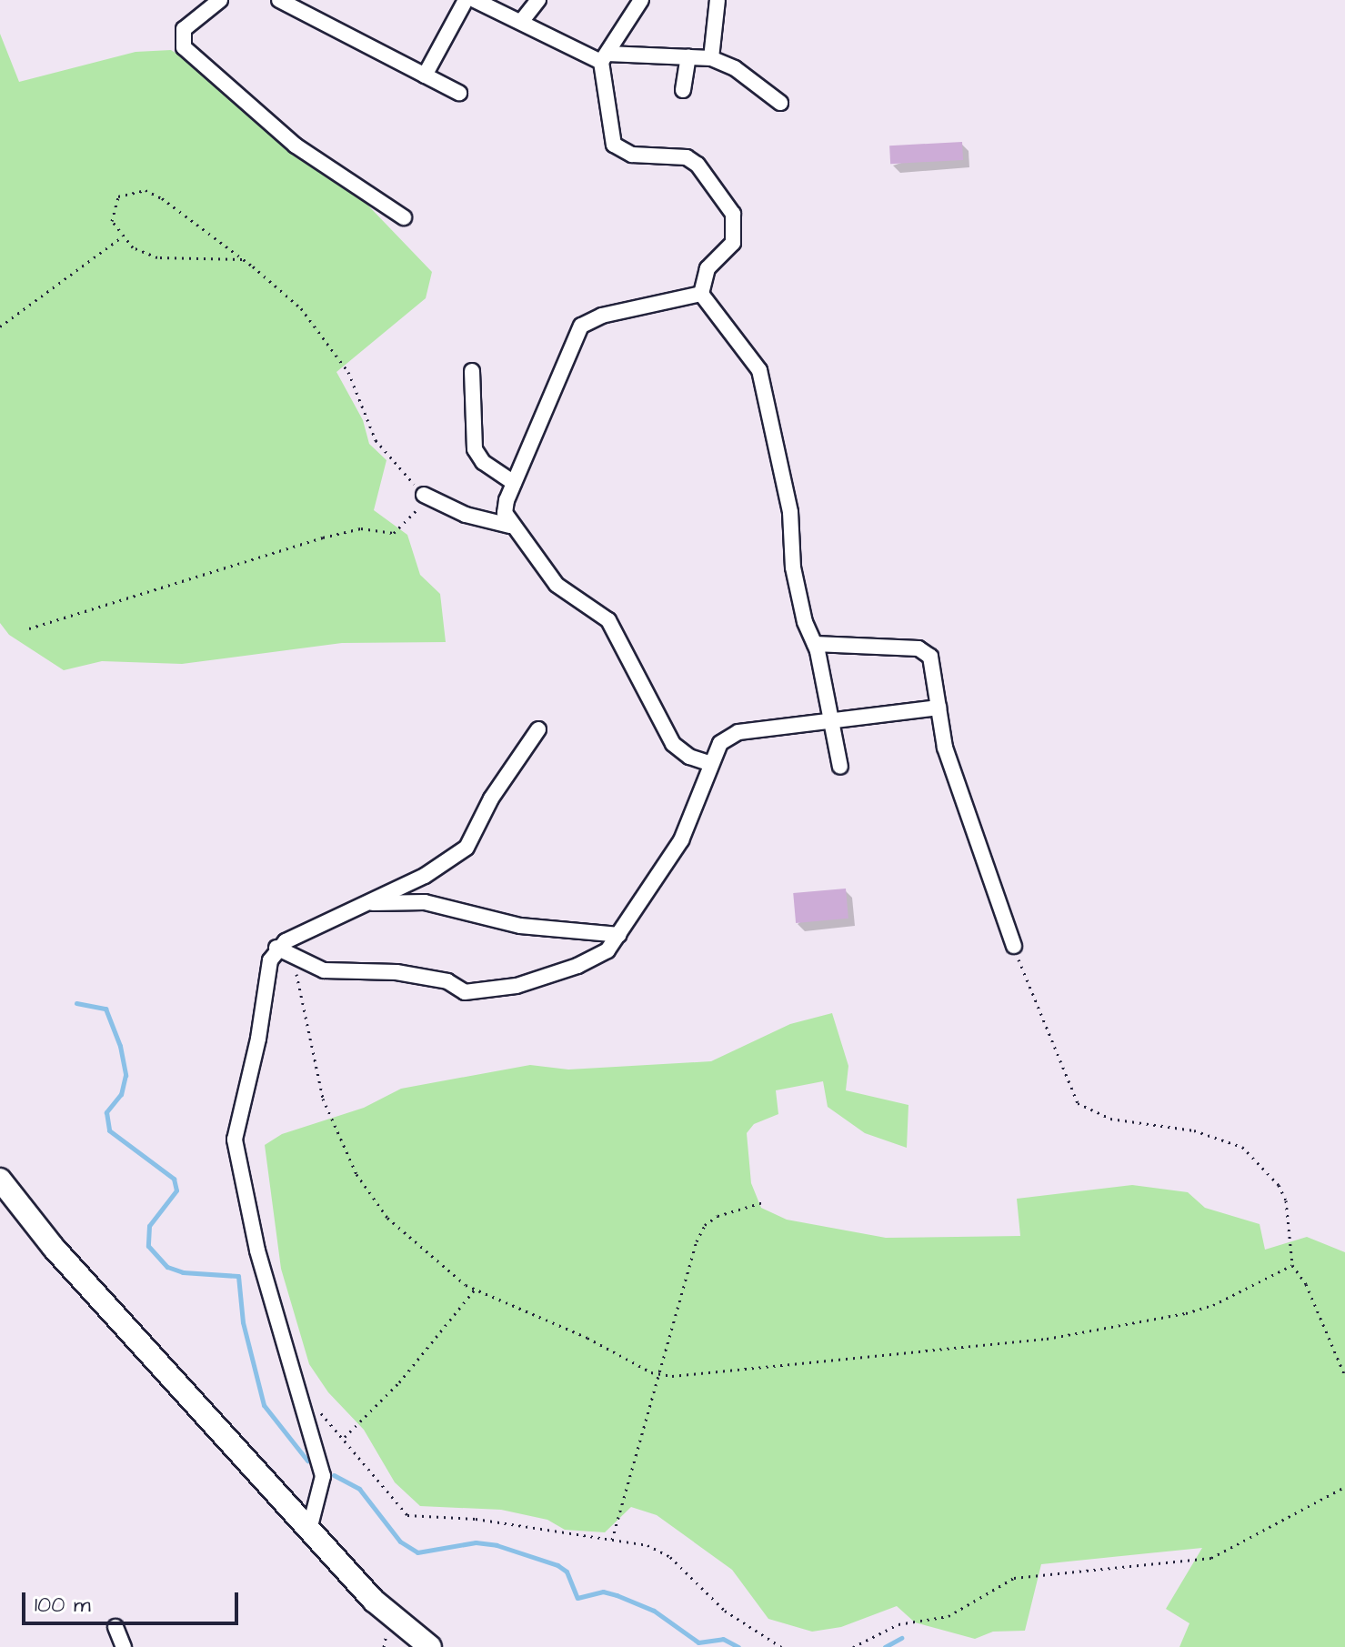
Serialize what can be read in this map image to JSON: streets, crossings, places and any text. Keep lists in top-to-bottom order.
{
  "scale_bar": "100 m"
}
